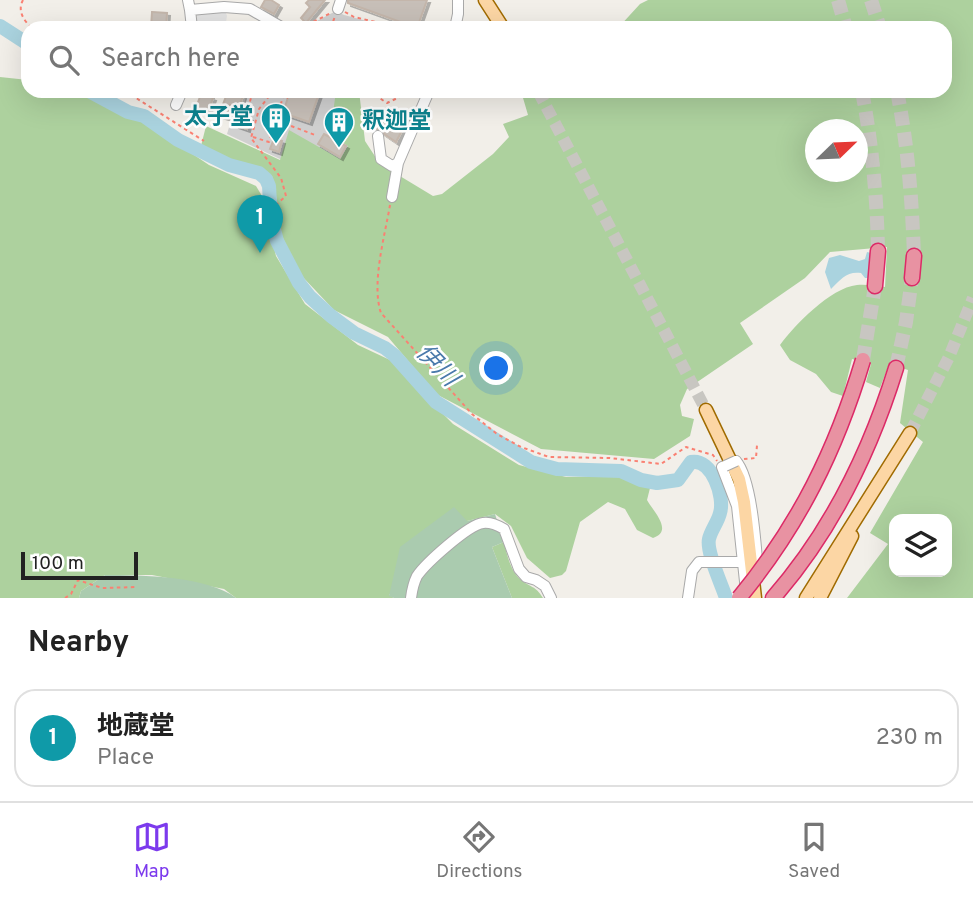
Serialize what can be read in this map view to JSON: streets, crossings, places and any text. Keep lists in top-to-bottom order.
{
  "water": ["伊川"],
  "places": {
    "building": ["太子堂", "釈迦堂"]
  },
  "scale_bar": "100 m",
  "north": "top right",
  "page": {
    "search": "Search here",
    "pins": "1",
    "scale": "100 m",
    "heading": "Nearby",
    "list": [
      {
        "mark": "1",
        "name": "地蔵堂",
        "note": "Place",
        "value": "230 m"
      }
    ],
    "nav": ["Map", "Directions", "Saved"]
  }
}
